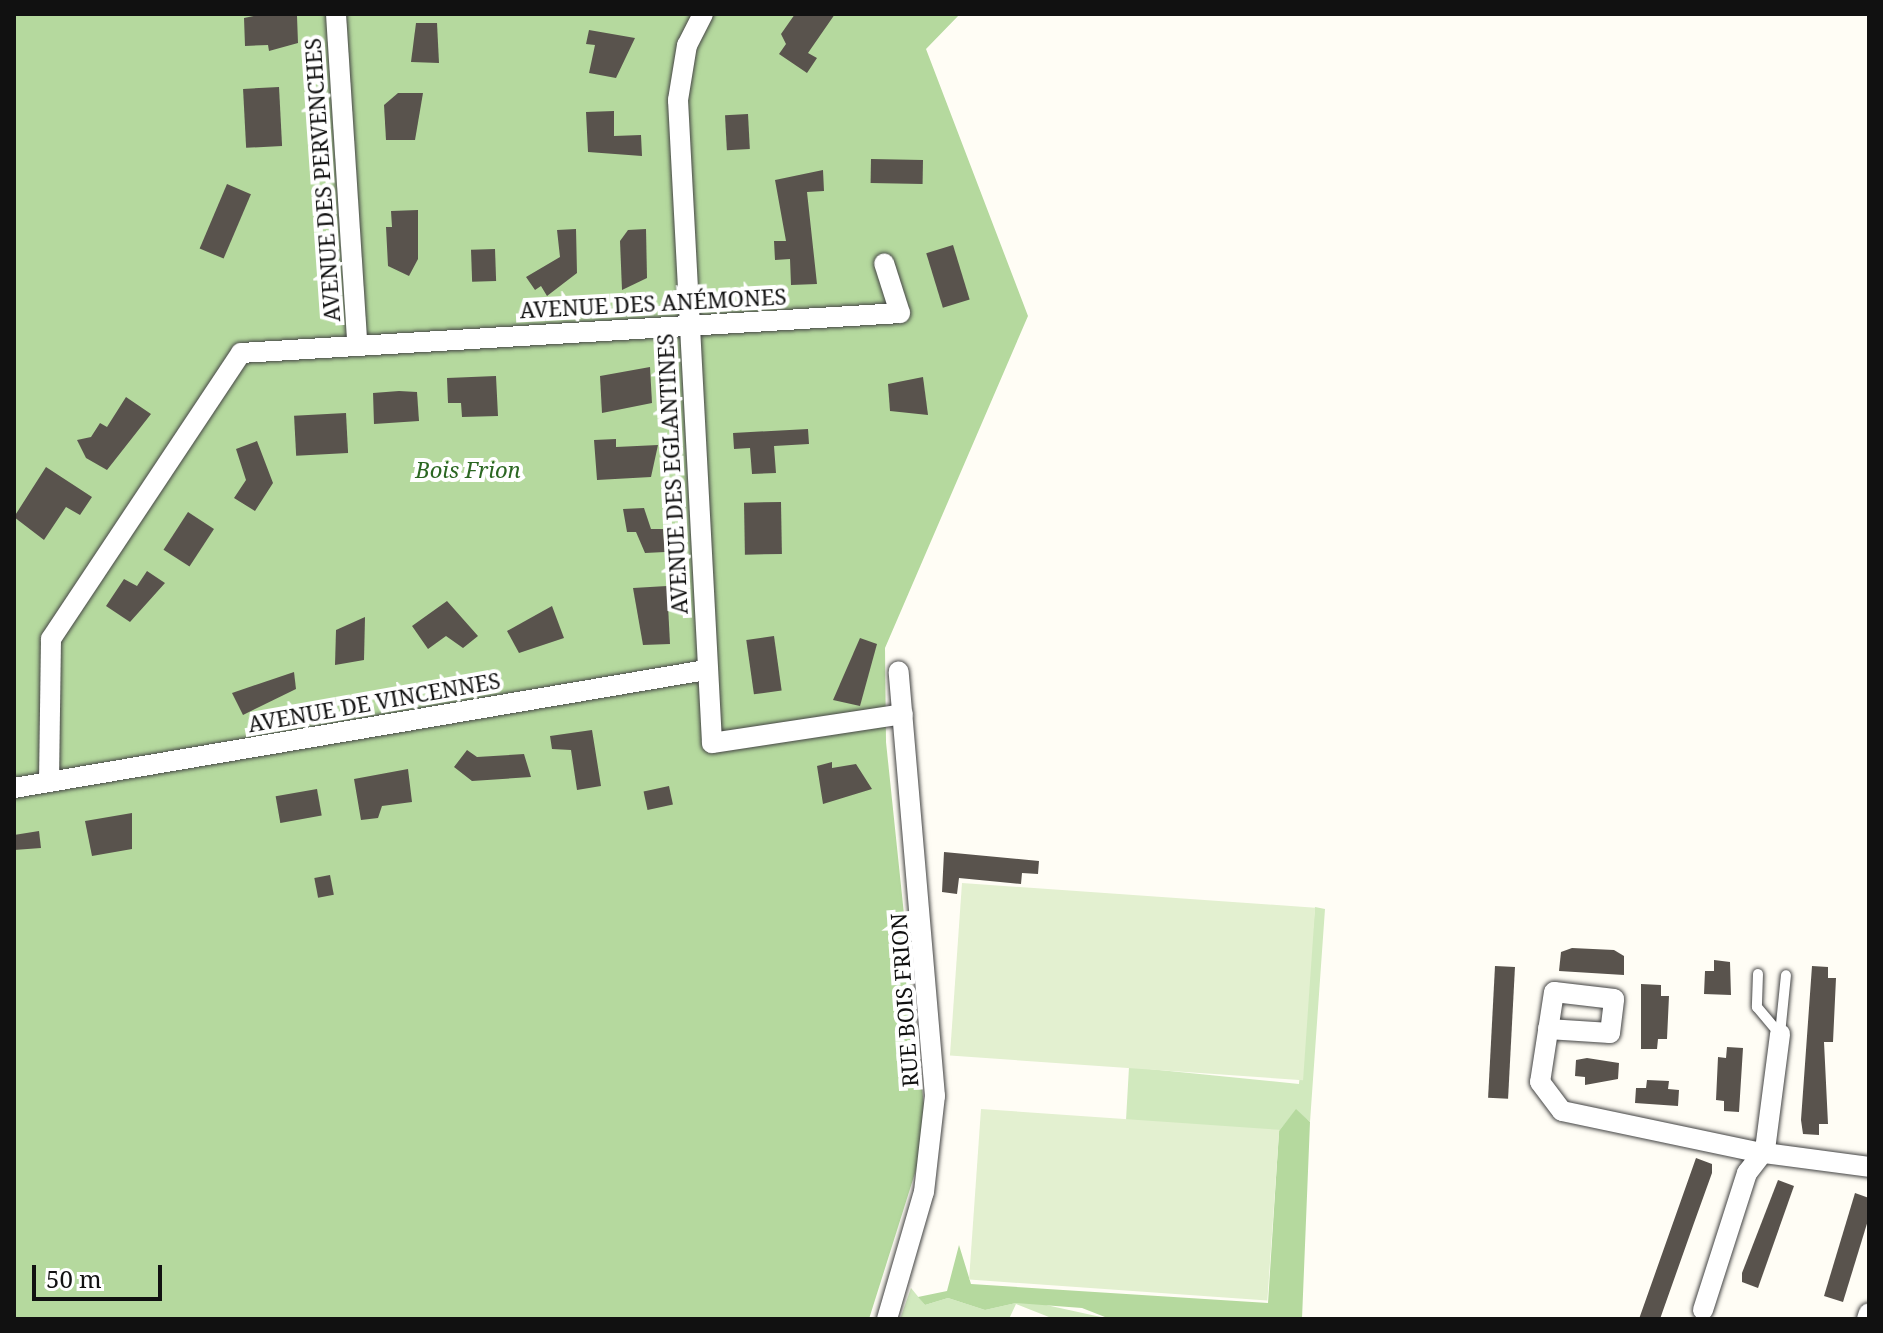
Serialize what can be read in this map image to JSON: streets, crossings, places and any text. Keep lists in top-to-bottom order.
{
  "streets": {
    "street": [
      "AVENUE DES PERVENCHES",
      "AVENUE DES ANÉMONES",
      "AVENUE DES EGLANTINES",
      "AVENUE DE VINCENNES",
      "RUE BOIS FRION"
    ]
  },
  "crossings": [
    ["AVENUE DES PERVENCHES", "AVENUE DES ANÉMONES"],
    ["AVENUE DES ANÉMONES", "AVENUE DES EGLANTINES"],
    ["AVENUE DES EGLANTINES", "AVENUE DE VINCENNES"],
    ["AVENUE DES EGLANTINES", "RUE BOIS FRION"]
  ],
  "parks": ["Bois Frion"],
  "scale_bar": "50 m"
}
